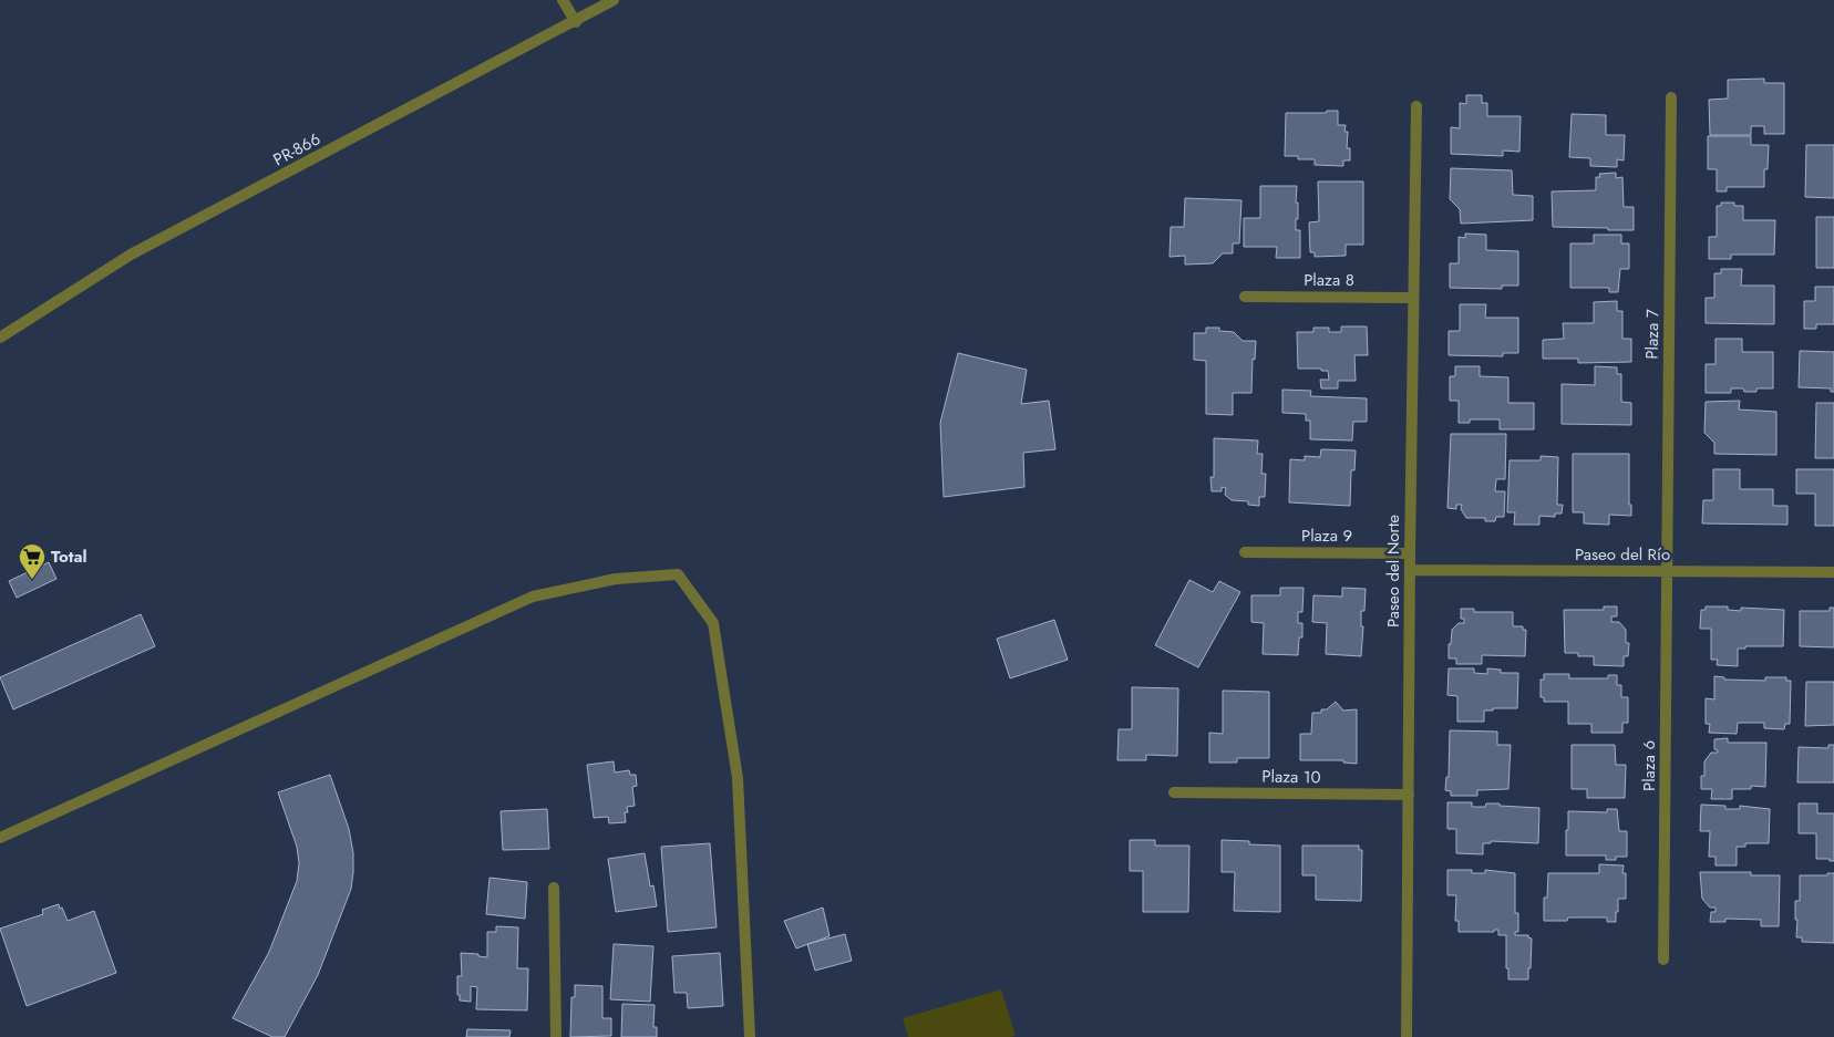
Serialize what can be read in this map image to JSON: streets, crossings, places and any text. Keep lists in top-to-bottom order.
{
  "streets": {
    "street": [
      "PR-866",
      "Plaza 8",
      "Plaza 7",
      "Plaza 9",
      "Paseo del Río",
      "Paseo del Norte",
      "Plaza 6",
      "Plaza 10"
    ]
  },
  "crossings": [
    ["Plaza 8", "Paseo del Norte"],
    ["Plaza 7", "Paseo del Río"],
    ["Plaza 7", "Plaza 6"],
    ["Plaza 9", "Paseo del Norte"],
    ["Paseo del Río", "Paseo del Norte"],
    ["Paseo del Río", "Plaza 6"],
    ["Paseo del Norte", "Plaza 10"]
  ],
  "places": {
    "supermarket": ["Total"]
  }
}
